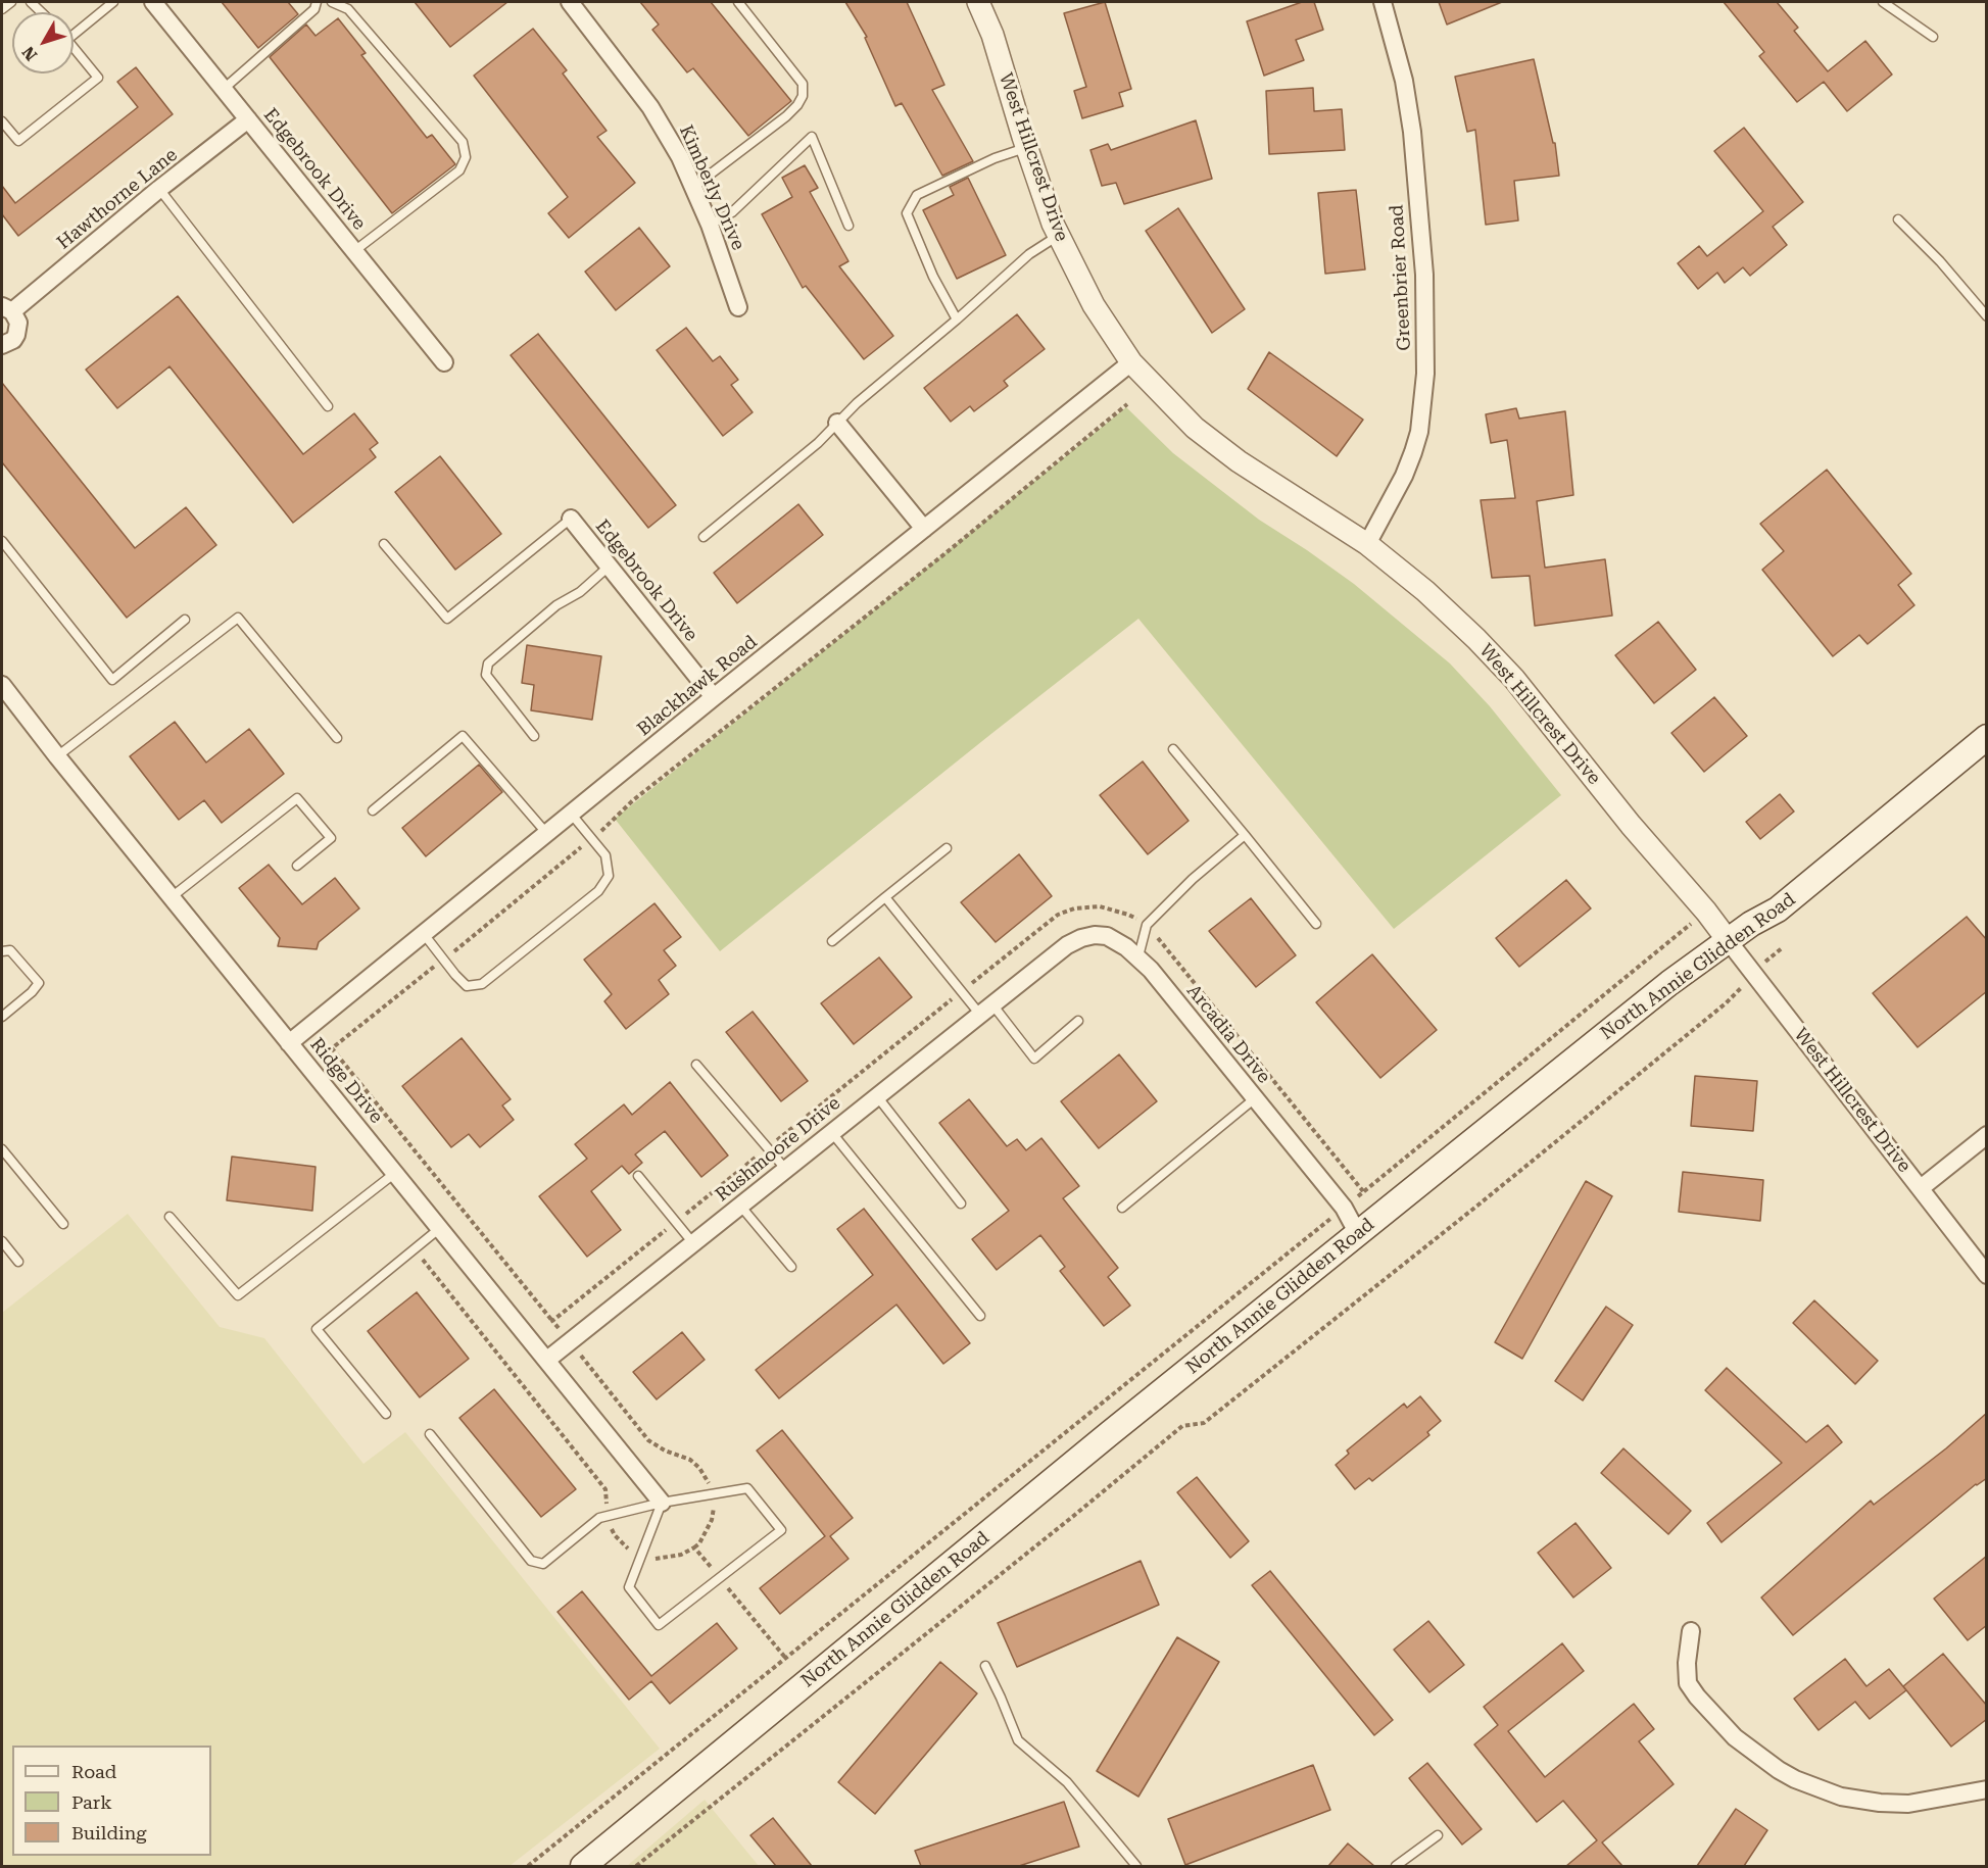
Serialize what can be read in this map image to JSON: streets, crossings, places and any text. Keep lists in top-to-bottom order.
{
  "streets": {
    "main road": ["North Annie Glidden Road"],
    "street": [
      "West Hillcrest Drive",
      "Edgebrook Drive",
      "Kimberly Drive",
      "Hawthorne Lane",
      "Greenbrier Road",
      "Blackhawk Road",
      "Arcadia Drive",
      "Ridge Drive",
      "Rushmoore Drive"
    ]
  },
  "crossings": [
    ["West Hillcrest Drive", "Greenbrier Road"],
    ["West Hillcrest Drive", "Blackhawk Road"],
    ["West Hillcrest Drive", "North Annie Glidden Road"],
    ["Edgebrook Drive", "Hawthorne Lane"],
    ["Edgebrook Drive", "Blackhawk Road"],
    ["Blackhawk Road", "Ridge Drive"],
    ["North Annie Glidden Road", "Arcadia Drive"],
    ["Arcadia Drive", "Rushmoore Drive"],
    ["Ridge Drive", "Rushmoore Drive"]
  ],
  "legend": ["Road", "Park", "Building"],
  "north": "bottom left"
}
